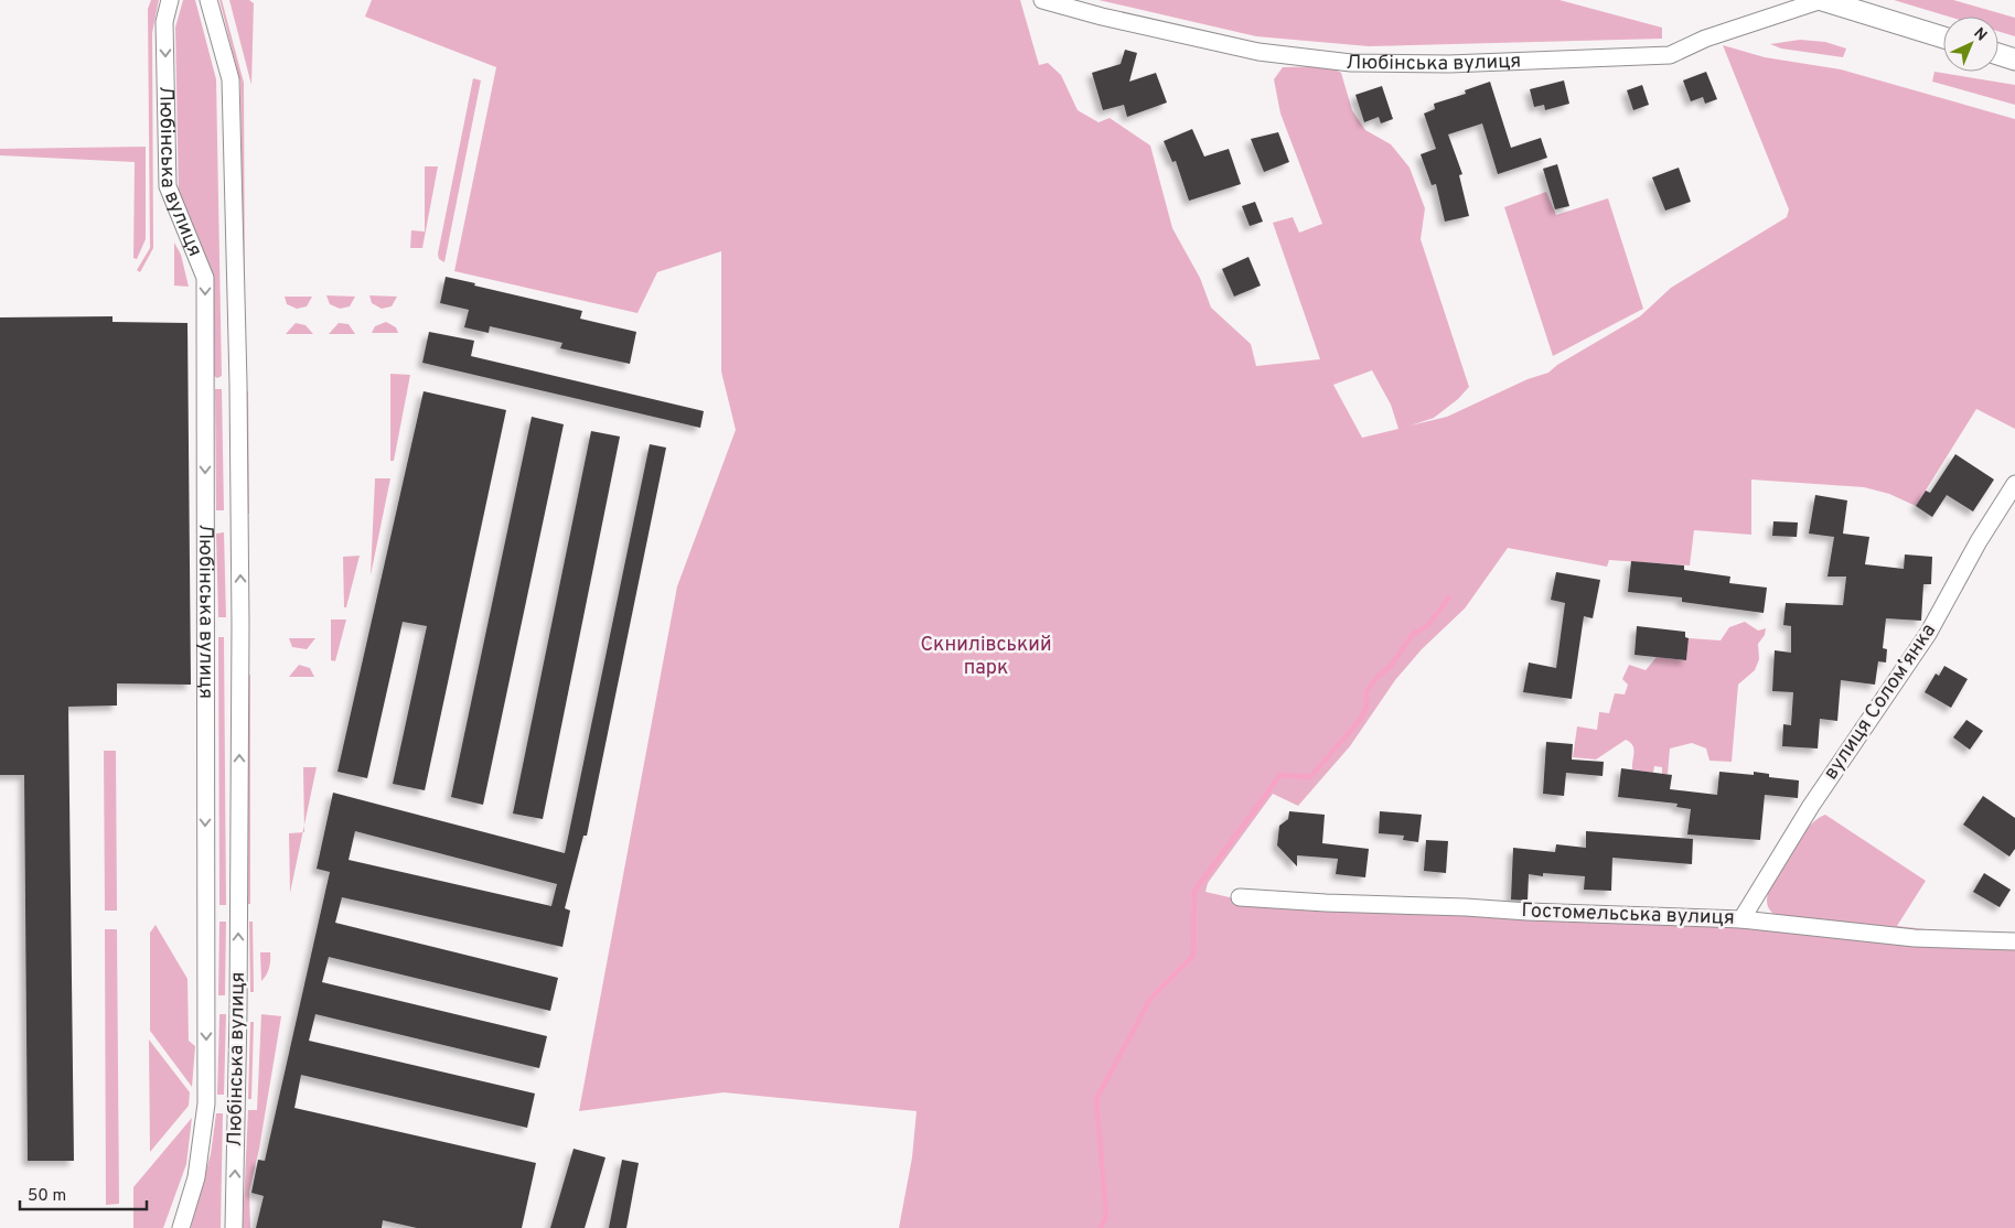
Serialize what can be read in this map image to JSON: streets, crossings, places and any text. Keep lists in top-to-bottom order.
{
  "streets": {
    "main road": ["Любінська вулиця"],
    "street": ["вулиця Соломʼянка", "Гостомельська вулиця"]
  },
  "crossings": [
    ["вулиця Соломʼянка", "Гостомельська вулиця"]
  ],
  "parks": ["Скнилівський парк"],
  "scale_bar": "50 m",
  "north": "top right"
}
